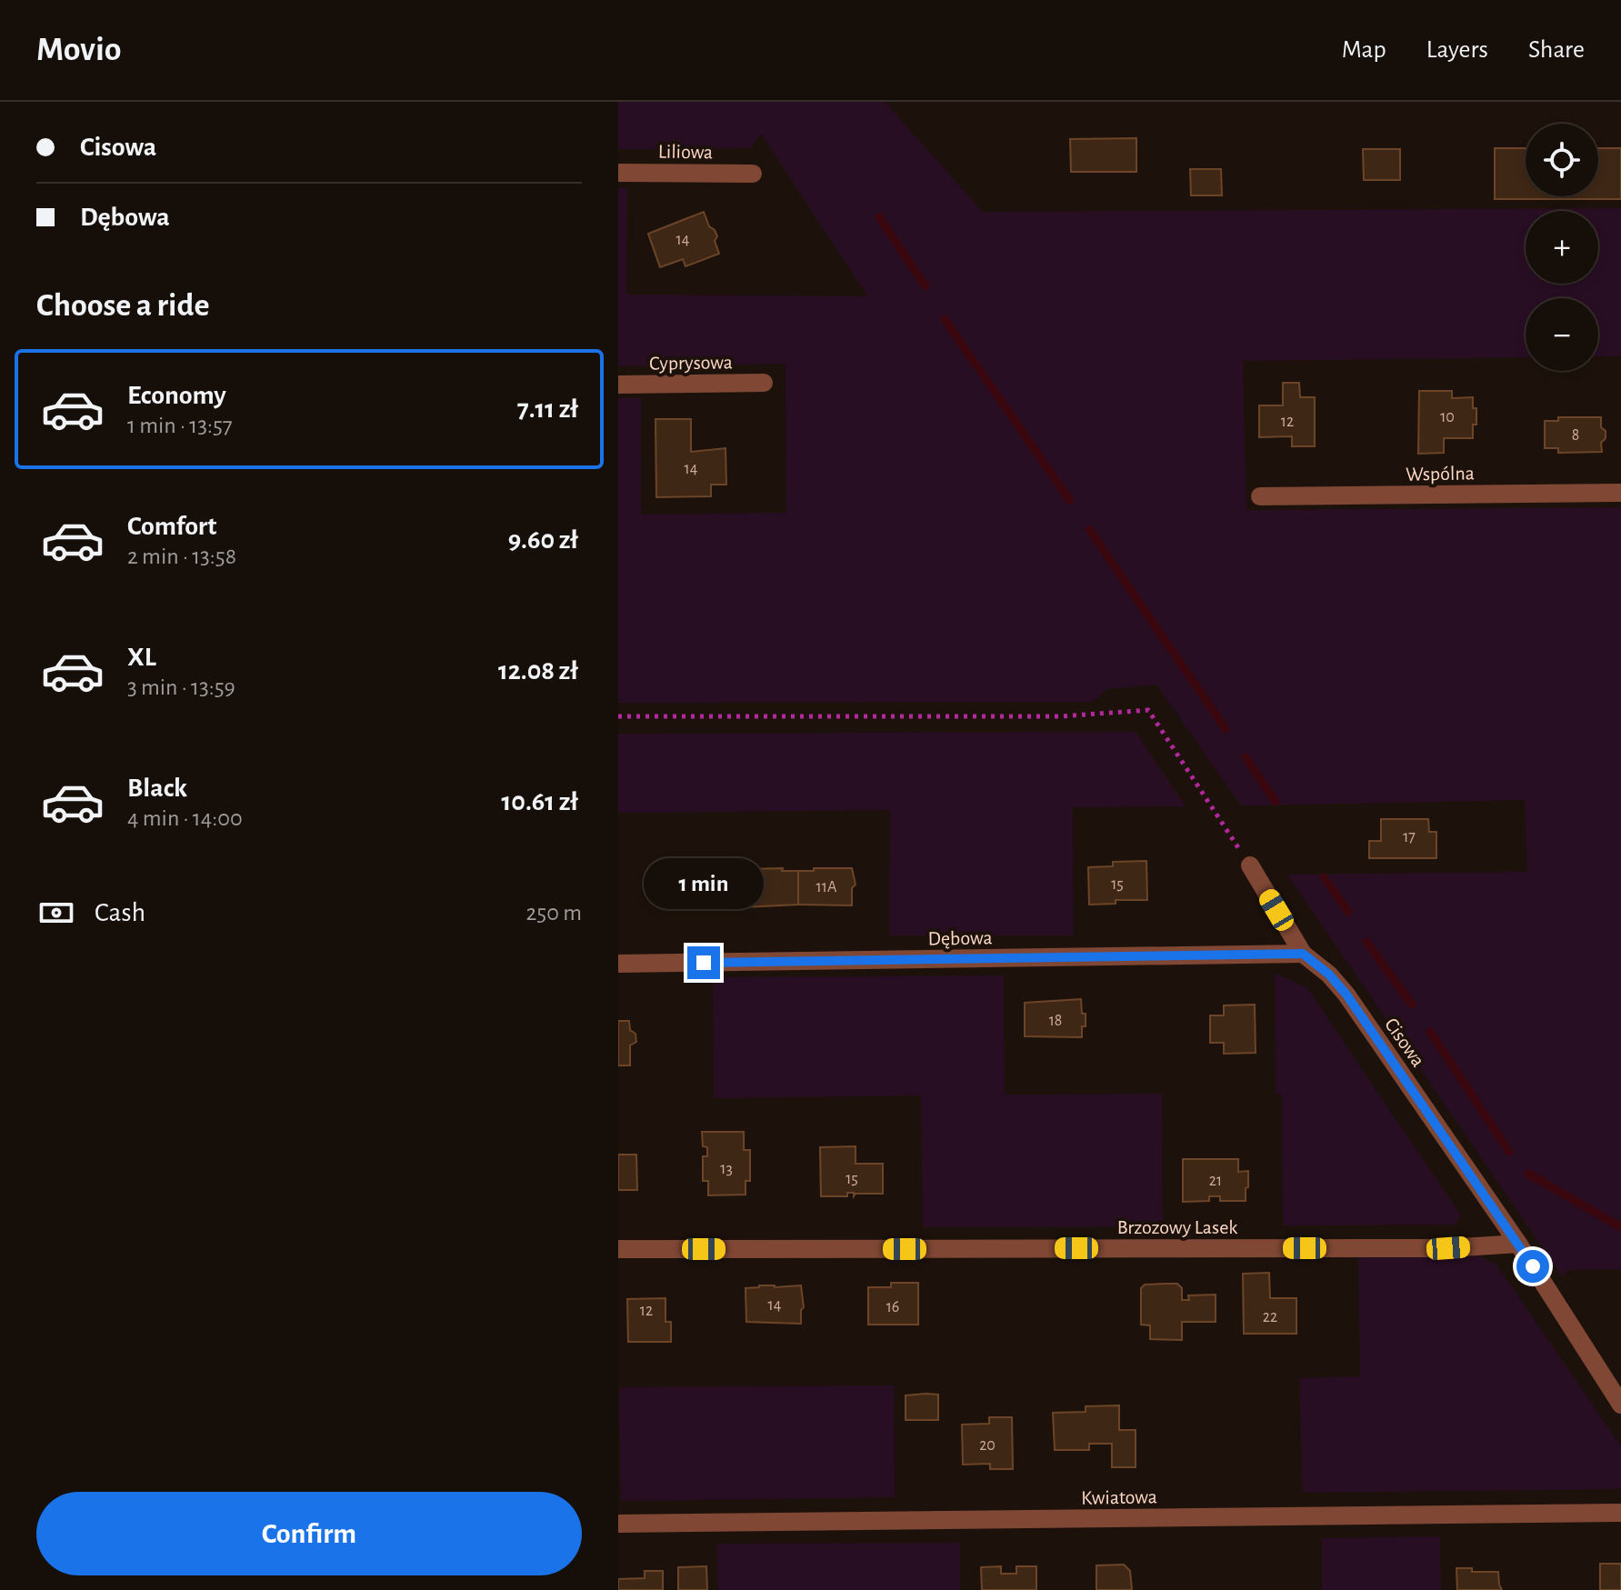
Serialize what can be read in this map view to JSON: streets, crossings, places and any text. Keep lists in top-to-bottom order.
{
  "streets": {
    "street": [
      "Liliowa",
      "Cyprysowa",
      "Wspólna",
      "Dębowa",
      "Cisowa",
      "Brzozowy Lasek",
      "Kwiatowa"
    ]
  },
  "crossings": [
    ["Dębowa", "Cisowa"],
    ["Cisowa", "Brzozowy Lasek"]
  ],
  "house_numbers": [
    "14",
    "10",
    "12",
    "8",
    "14",
    "17",
    "15",
    "11A",
    "18",
    "13",
    "15",
    "21",
    "14",
    "16",
    "12",
    "22",
    "20"
  ],
  "page": {
    "header": "Movio",
    "nav": ["Map", "Layers", "Share"],
    "banner": ["Cisowa", "Dębowa"],
    "map_buttons": ["+", "−"],
    "heading": "Choose a ride",
    "list": [
      {
        "name": "Economy",
        "note": "1 min · 13:57",
        "value": "7.11 zł"
      },
      {
        "name": "Comfort",
        "note": "2 min · 13:58",
        "value": "9.60 zł"
      },
      {
        "name": "XL",
        "note": "3 min · 13:59",
        "value": "12.08 zł"
      },
      {
        "name": "Black",
        "note": "4 min · 14:00",
        "value": "10.61 zł"
      }
    ],
    "bubble": "1 min",
    "pay": ["Cash", "250 m"],
    "buttons": "Confirm"
  }
}
